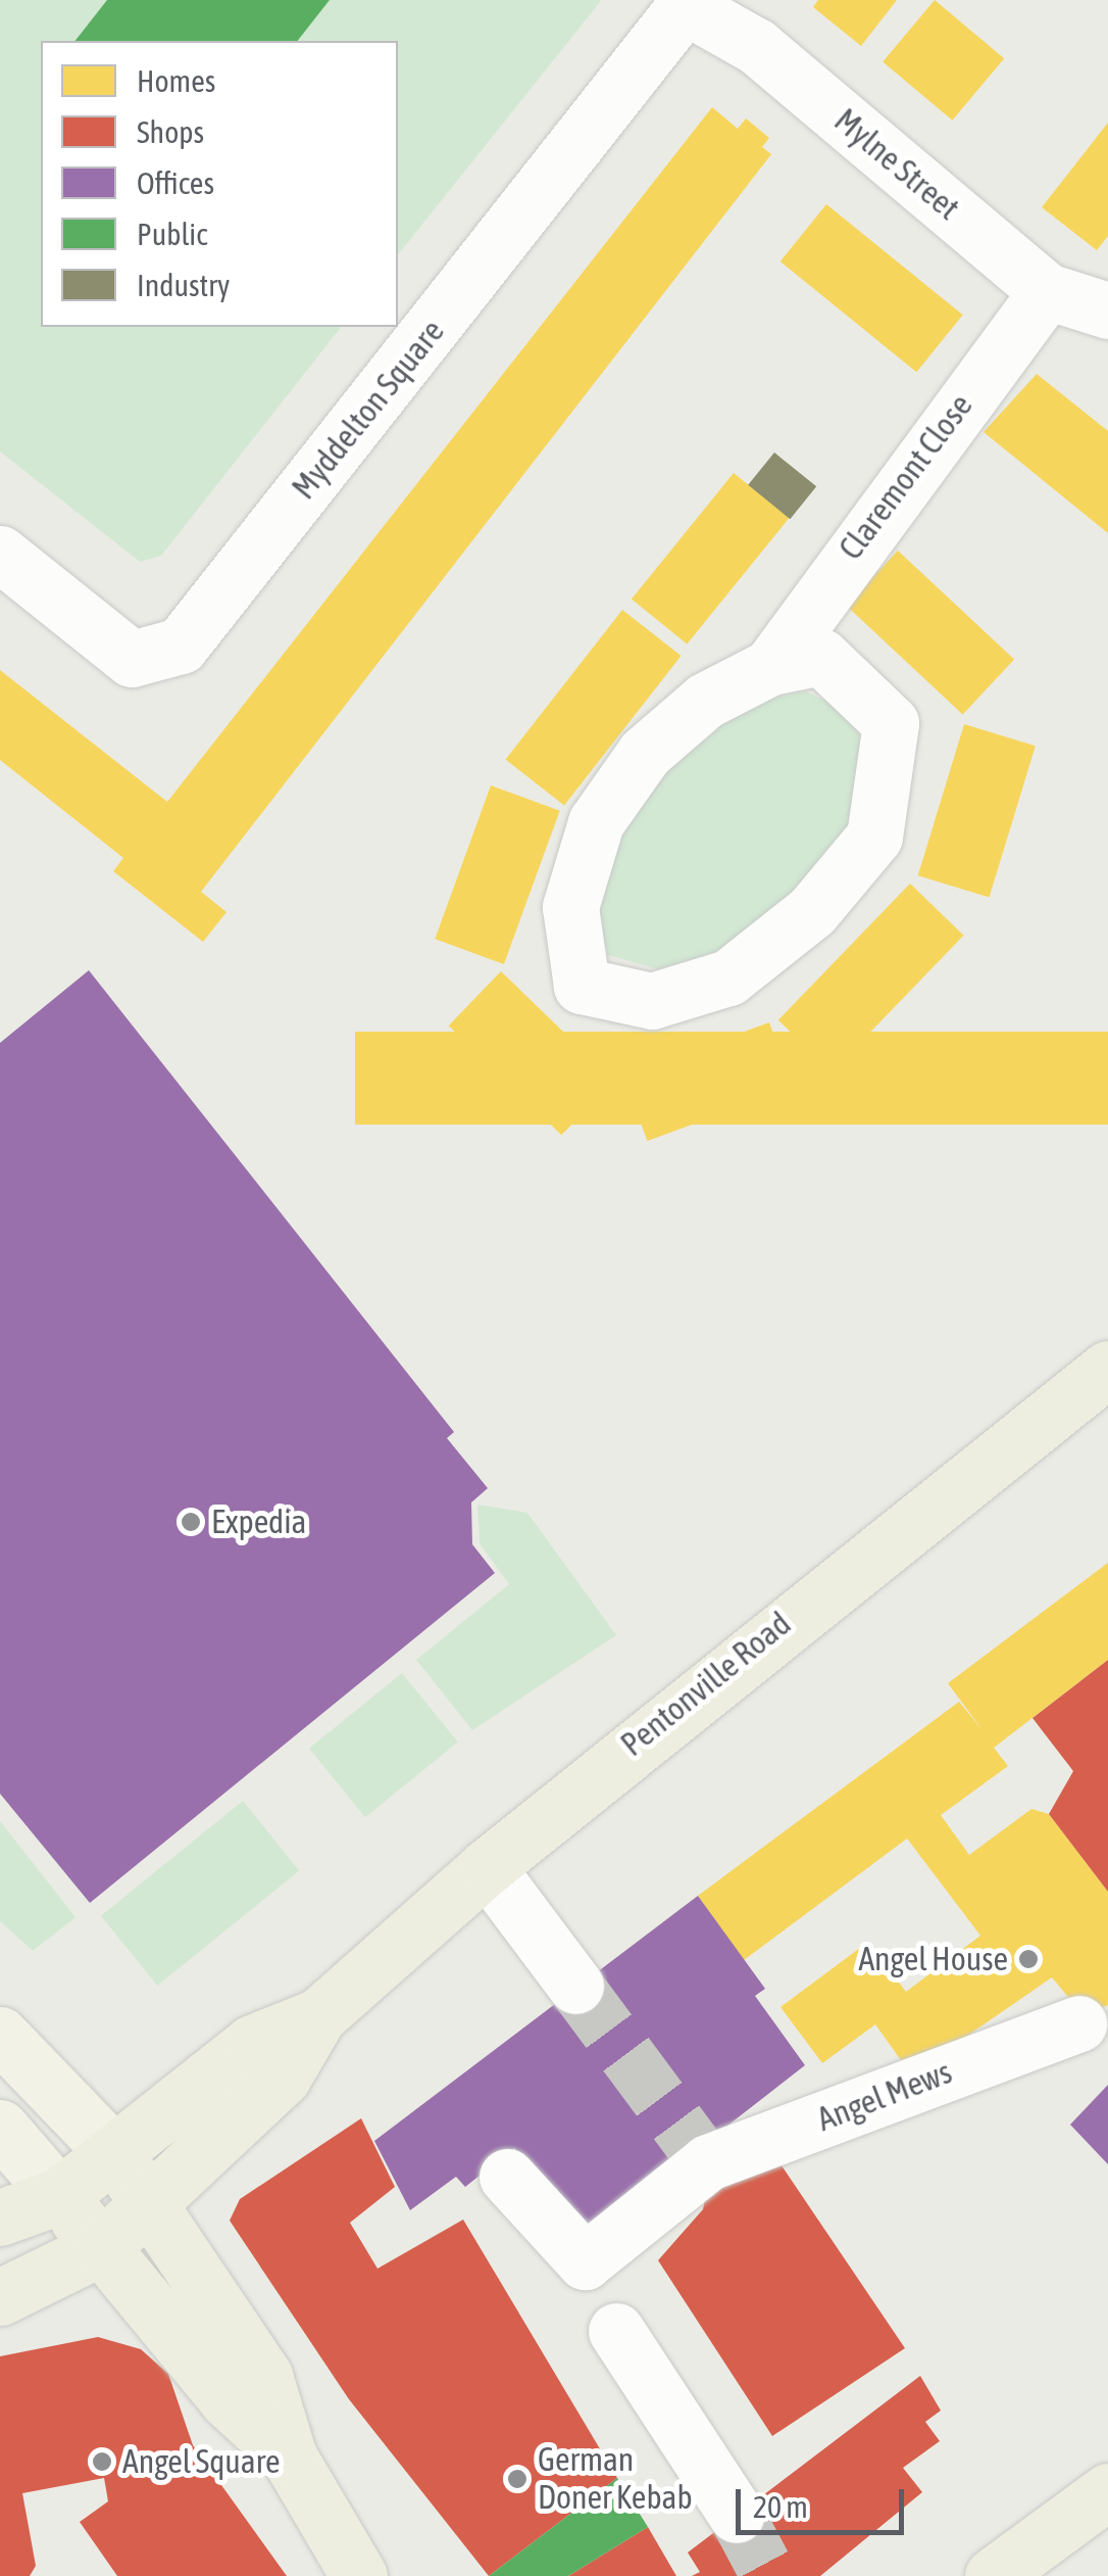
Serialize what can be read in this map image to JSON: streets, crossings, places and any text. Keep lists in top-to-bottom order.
{
  "streets": {
    "highway": ["Pentonville Road"],
    "street": [
      "Mylne Street",
      "Myddelton Square",
      "Claremont Close",
      "Angel Mews"
    ]
  },
  "crossings": [
    ["Mylne Street", "Myddelton Square"],
    ["Mylne Street", "Claremont Close"]
  ],
  "places": [
    "Expedia",
    "Angel House",
    "Angel Square",
    "German Doner Kebab"
  ],
  "legend": [
    "Homes",
    "Shops",
    "Offices",
    "Public",
    "Industry"
  ],
  "scale_bar": "20 m"
}
